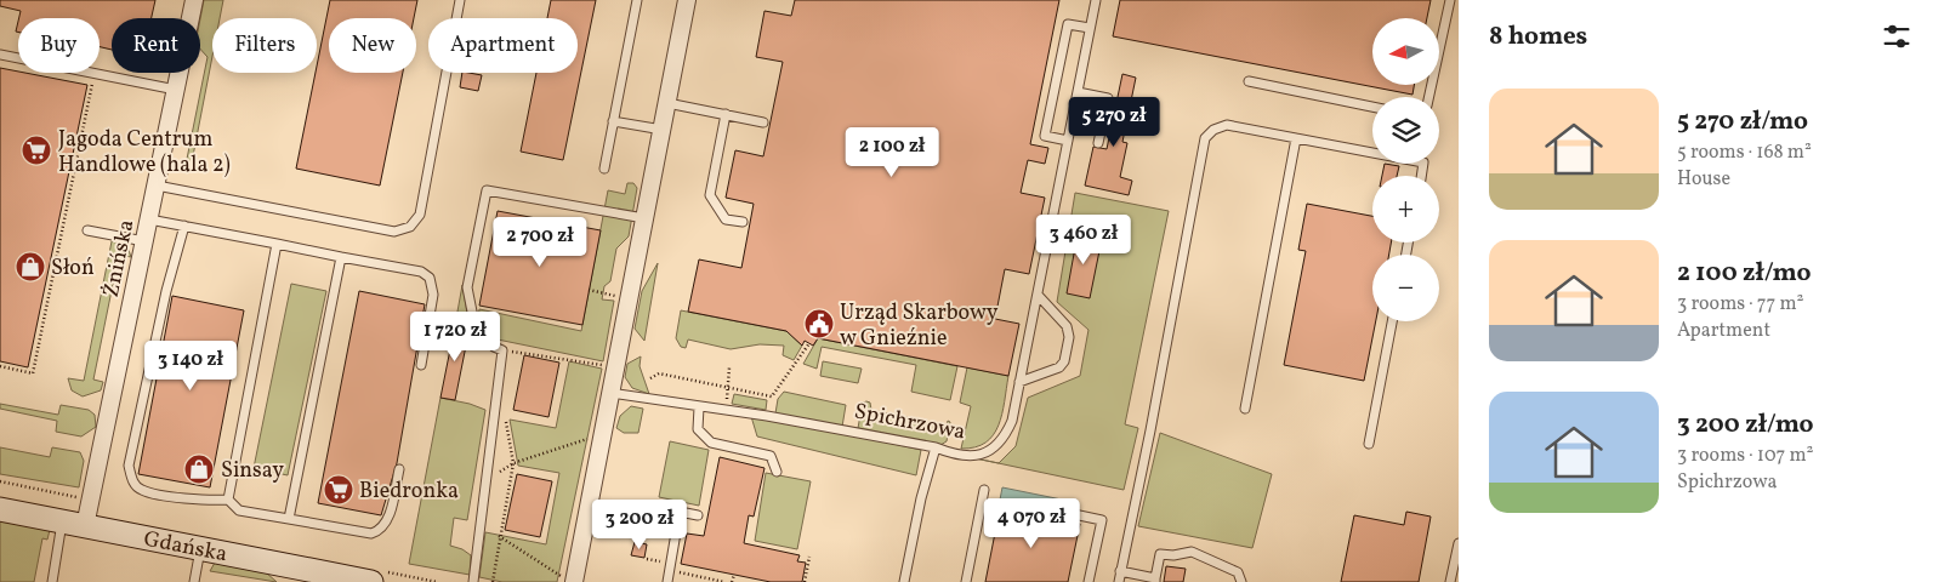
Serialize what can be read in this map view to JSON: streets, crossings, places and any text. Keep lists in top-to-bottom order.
{
  "streets": {
    "street": ["Żnińska", "Gdańska"],
    "lane": ["Spichrzowa"]
  },
  "crossings": [
    ["Żnińska", "Gdańska"]
  ],
  "places": {
    "supermarket": ["Jagoda Centrum Handlowe (hala 2)", "Biedronka"],
    "shop": ["Słoń", "Sinsay"],
    "public building": ["Urząd Skarbowy w Gnieźnie"]
  },
  "north": "left",
  "page": {
    "heading": "8 homes",
    "map_buttons": ["+", "−"],
    "chip": [
      "Buy",
      "Rent",
      "Filters",
      "New",
      "Apartment"
    ],
    "list": [
      {
        "name": "5 270 zł/mo",
        "note": "5 rooms · 168 m² · House"
      },
      {
        "name": "2 100 zł/mo",
        "note": "3 rooms · 77 m² · Apartment"
      },
      {
        "name": "3 200 zł/mo",
        "note": "3 rooms · 107 m² · Spichrzowa"
      }
    ],
    "price": [
      "5 270 zł",
      "2 100 zł",
      "3 460 zł",
      "2 700 zł",
      "1 720 zł",
      "3 140 zł",
      "4 070 zł",
      "3 200 zł"
    ]
  }
}
